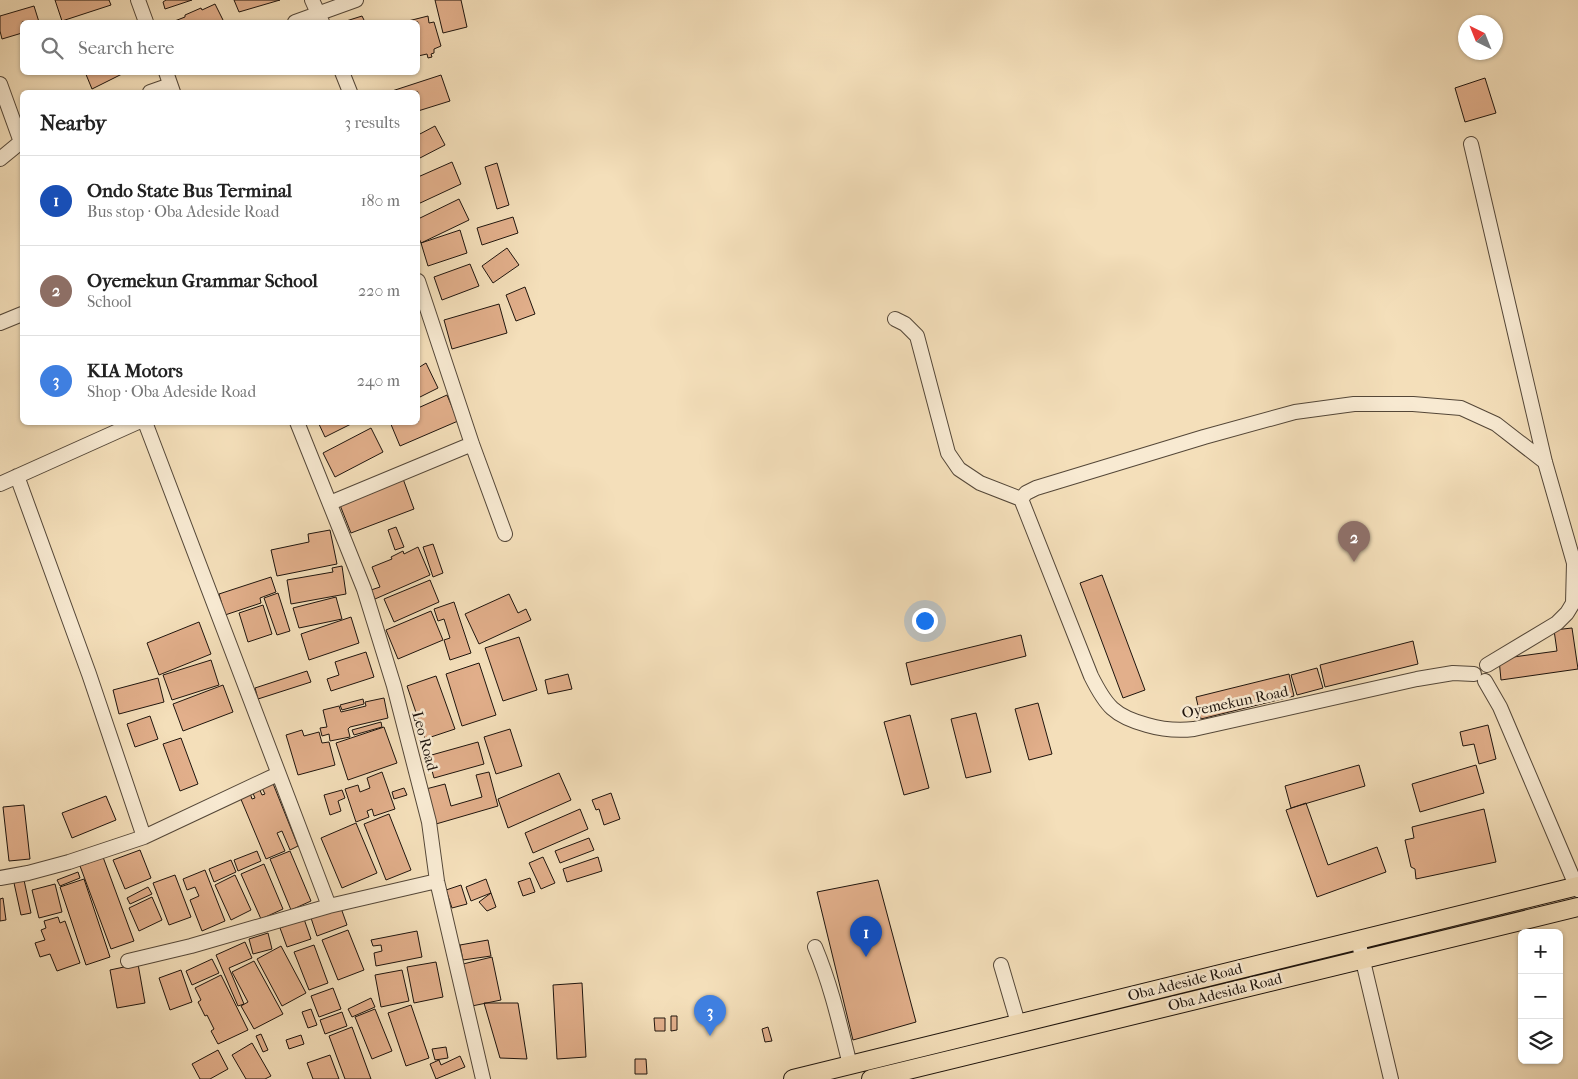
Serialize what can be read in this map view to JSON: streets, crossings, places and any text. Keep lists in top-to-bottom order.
{
  "streets": {
    "main road": ["Oba Adeside Road", "Oba Adesida Road"],
    "street": ["Oyemekun Road", "Leo Road"]
  },
  "north": "top left",
  "page": {
    "search": "Search here",
    "heading": ["Nearby", "3 results"],
    "list": [
      {
        "mark": "1",
        "name": "Ondo State Bus Terminal",
        "note": "Bus stop · Oba Adeside Road",
        "value": "180 m"
      },
      {
        "mark": "2",
        "name": "Oyemekun Grammar School",
        "note": "School",
        "value": "220 m"
      },
      {
        "mark": "3",
        "name": "KIA Motors",
        "note": "Shop · Oba Adeside Road",
        "value": "240 m"
      }
    ],
    "pins": ["2", "1", "3"],
    "map_buttons": ["+", "−"]
  }
}
